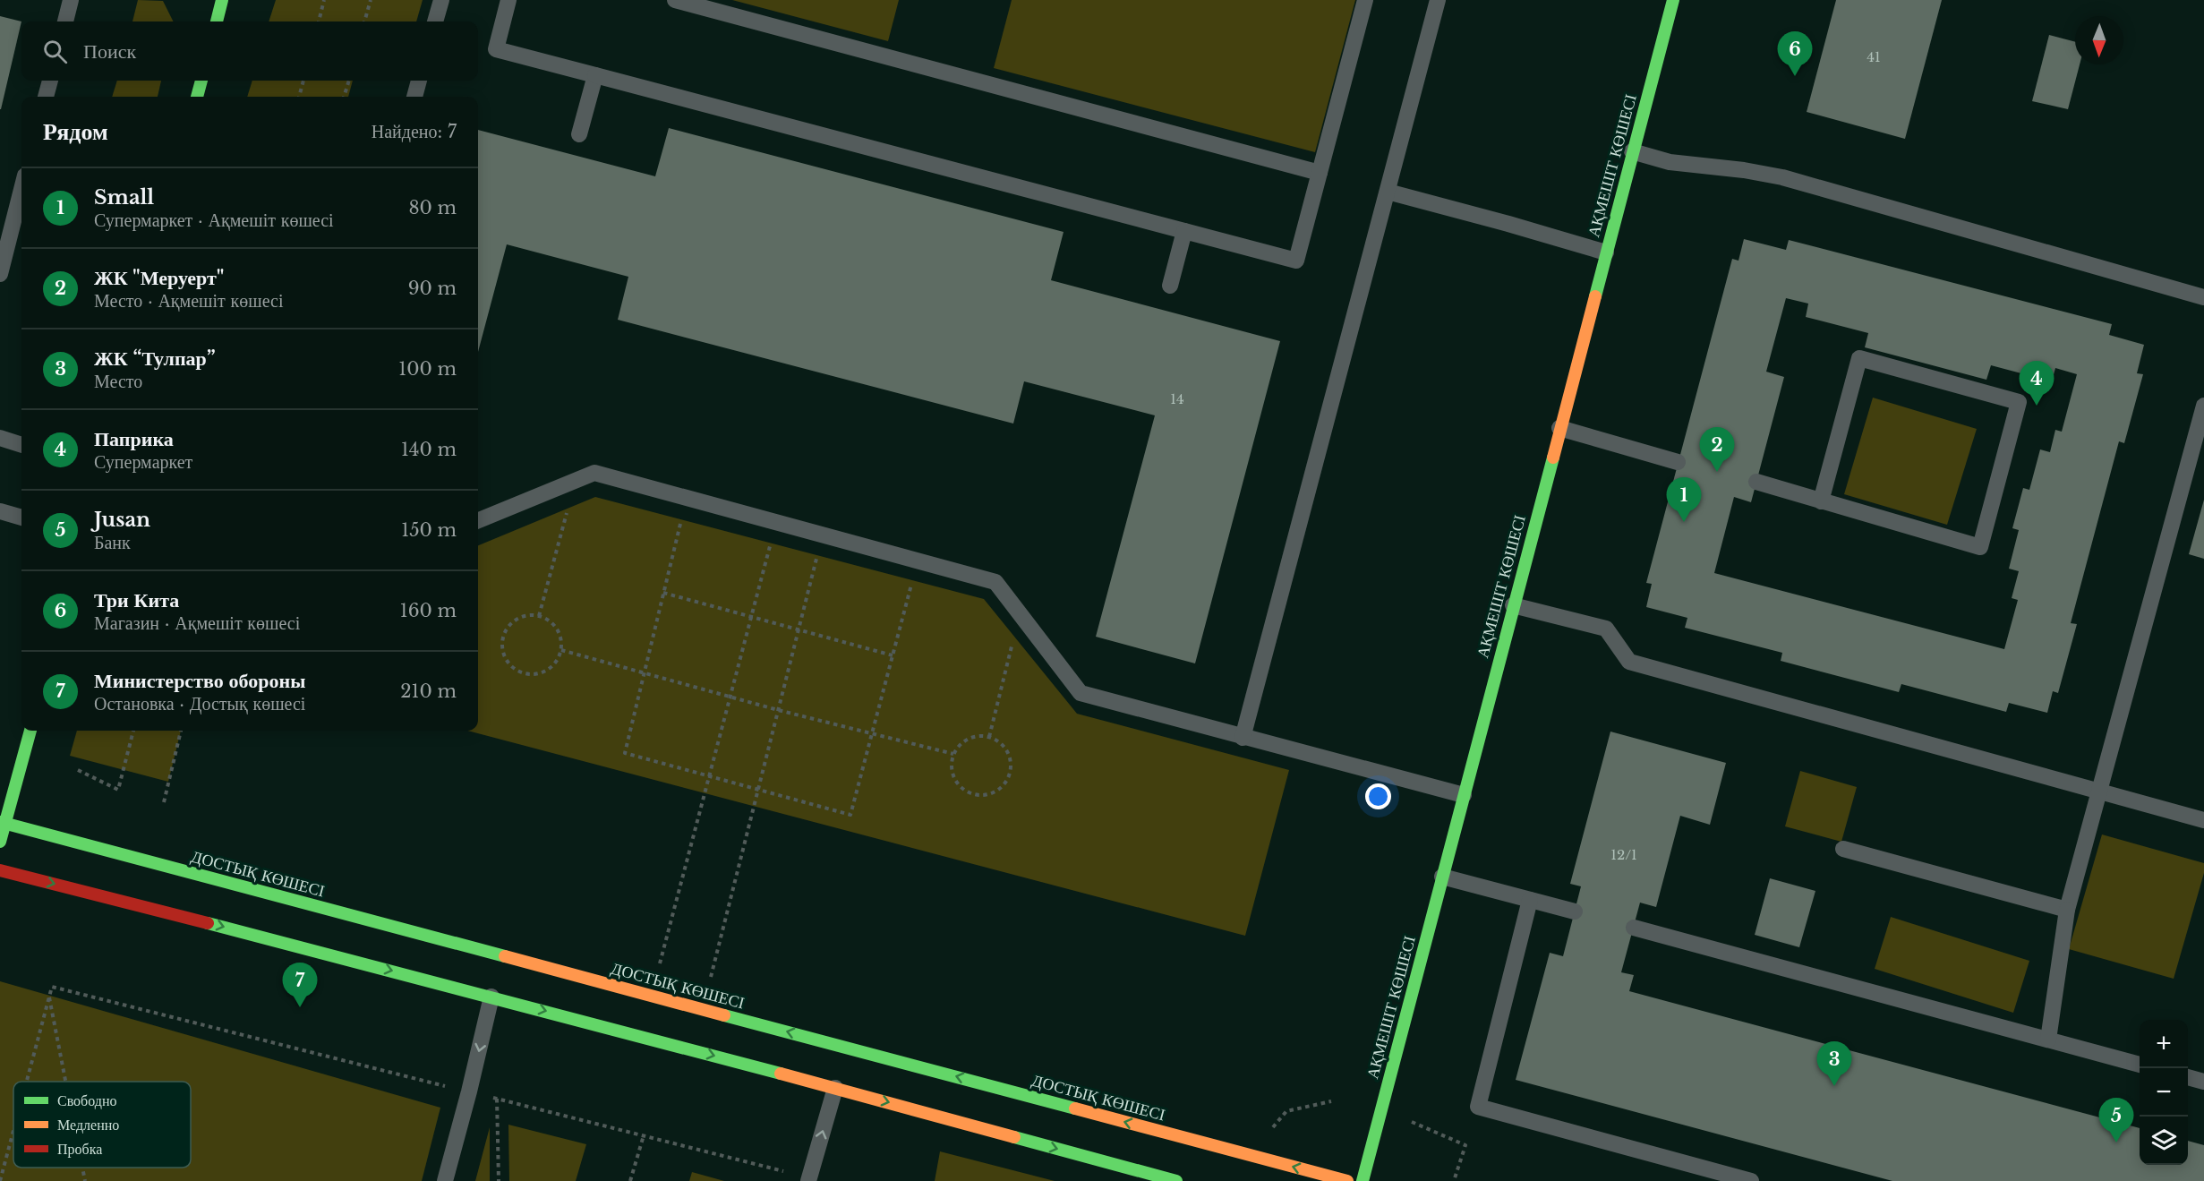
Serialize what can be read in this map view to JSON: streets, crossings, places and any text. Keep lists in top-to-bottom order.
{
  "streets": {
    "street": ["АҚМЕШІТ КӨШЕСІ", "ДОСТЫҚ КӨШЕСІ"]
  },
  "house_numbers": ["41", "14", "12/1"],
  "legend": ["Свободно", "Медленно", "Пробка"],
  "north": "bottom",
  "page": {
    "search": "Поиск",
    "pins": [
      "6",
      "4",
      "2",
      "1",
      "7",
      "3",
      "5"
    ],
    "heading": ["Рядом", "Найдено: 7"],
    "list": [
      {
        "mark": "1",
        "name": "Small",
        "note": "Супермаркет · Ақмешіт көшесі",
        "value": "80 m"
      },
      {
        "mark": "2",
        "name": "ЖК \"Меруерт\"",
        "note": "Место · Ақмешіт көшесі",
        "value": "90 m"
      },
      {
        "mark": "3",
        "name": "ЖК “Тулпар”",
        "note": "Место",
        "value": "100 m"
      },
      {
        "mark": "4",
        "name": "Паприка",
        "note": "Супермаркет",
        "value": "140 m"
      },
      {
        "mark": "5",
        "name": "Jusan",
        "note": "Банк",
        "value": "150 m"
      },
      {
        "mark": "6",
        "name": "Три Кита",
        "note": "Магазин · Ақмешіт көшесі",
        "value": "160 m"
      },
      {
        "mark": "7",
        "name": "Министерство обороны",
        "note": "Остановка · Достық көшесі",
        "value": "210 m"
      }
    ],
    "map_buttons": ["+", "−"]
  }
}
